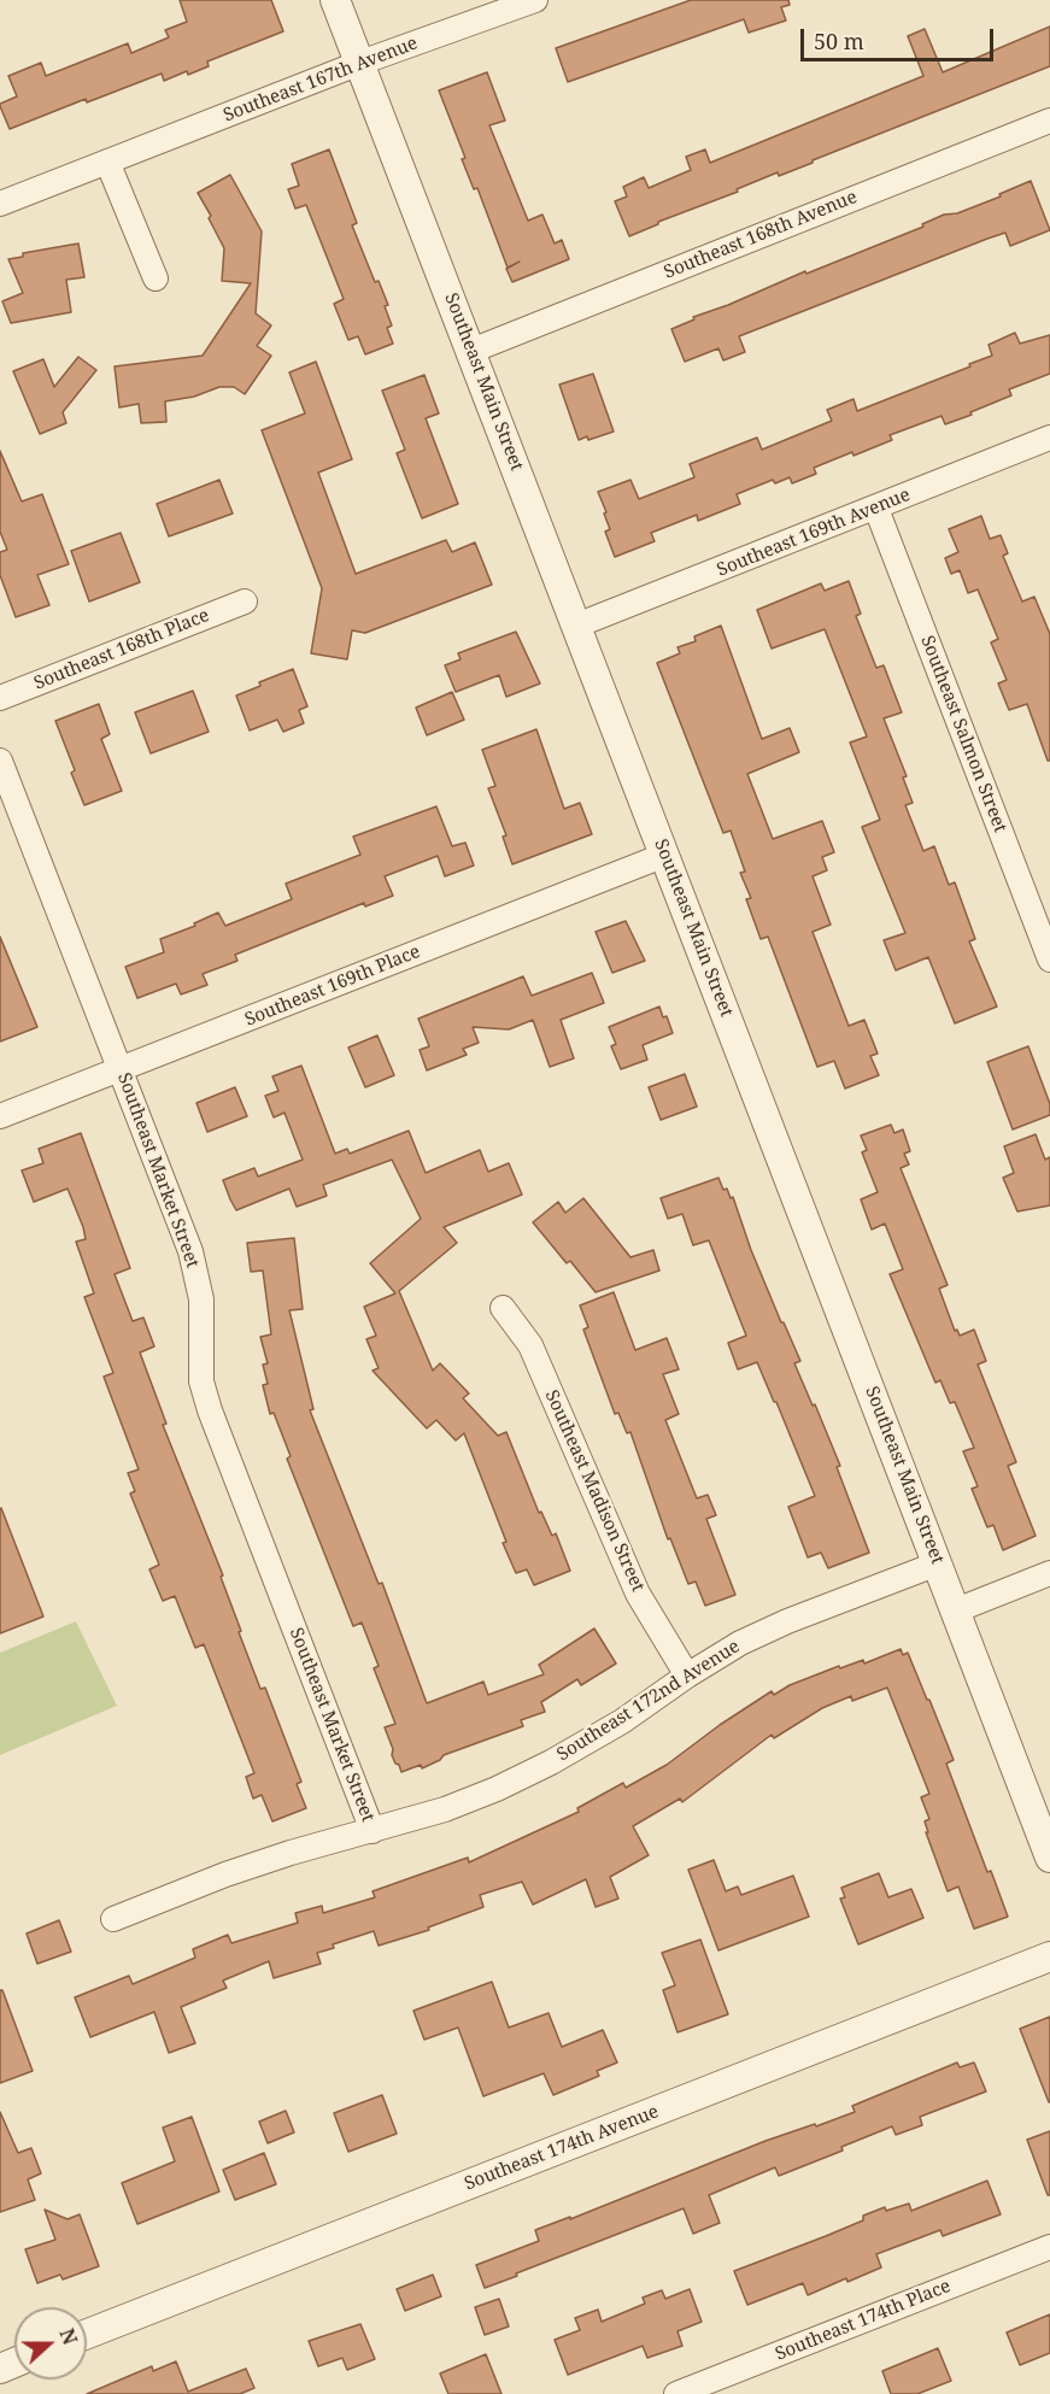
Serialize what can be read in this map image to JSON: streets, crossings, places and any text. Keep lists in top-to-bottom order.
{
  "streets": {
    "street": [
      "Southeast 167th Avenue",
      "Southeast 168th Avenue",
      "Southeast Main Street",
      "Southeast 169th Avenue",
      "Southeast 168th Place",
      "Southeast Salmon Street",
      "Southeast 169th Place",
      "Southeast Market Street",
      "Southeast Madison Street",
      "Southeast 172nd Avenue",
      "Southeast 174th Avenue",
      "Southeast 174th Place"
    ]
  },
  "crossings": [
    ["Southeast 167th Avenue", "Southeast Main Street"],
    ["Southeast 168th Avenue", "Southeast Main Street"],
    ["Southeast Main Street", "Southeast 169th Avenue"],
    ["Southeast Main Street", "Southeast 169th Place"],
    ["Southeast Main Street", "Southeast 172nd Avenue"],
    ["Southeast 169th Avenue", "Southeast Salmon Street"],
    ["Southeast 169th Place", "Southeast Market Street"],
    ["Southeast Market Street", "Southeast 172nd Avenue"],
    ["Southeast Madison Street", "Southeast 172nd Avenue"]
  ],
  "scale_bar": "50 m",
  "north": "right"
}
